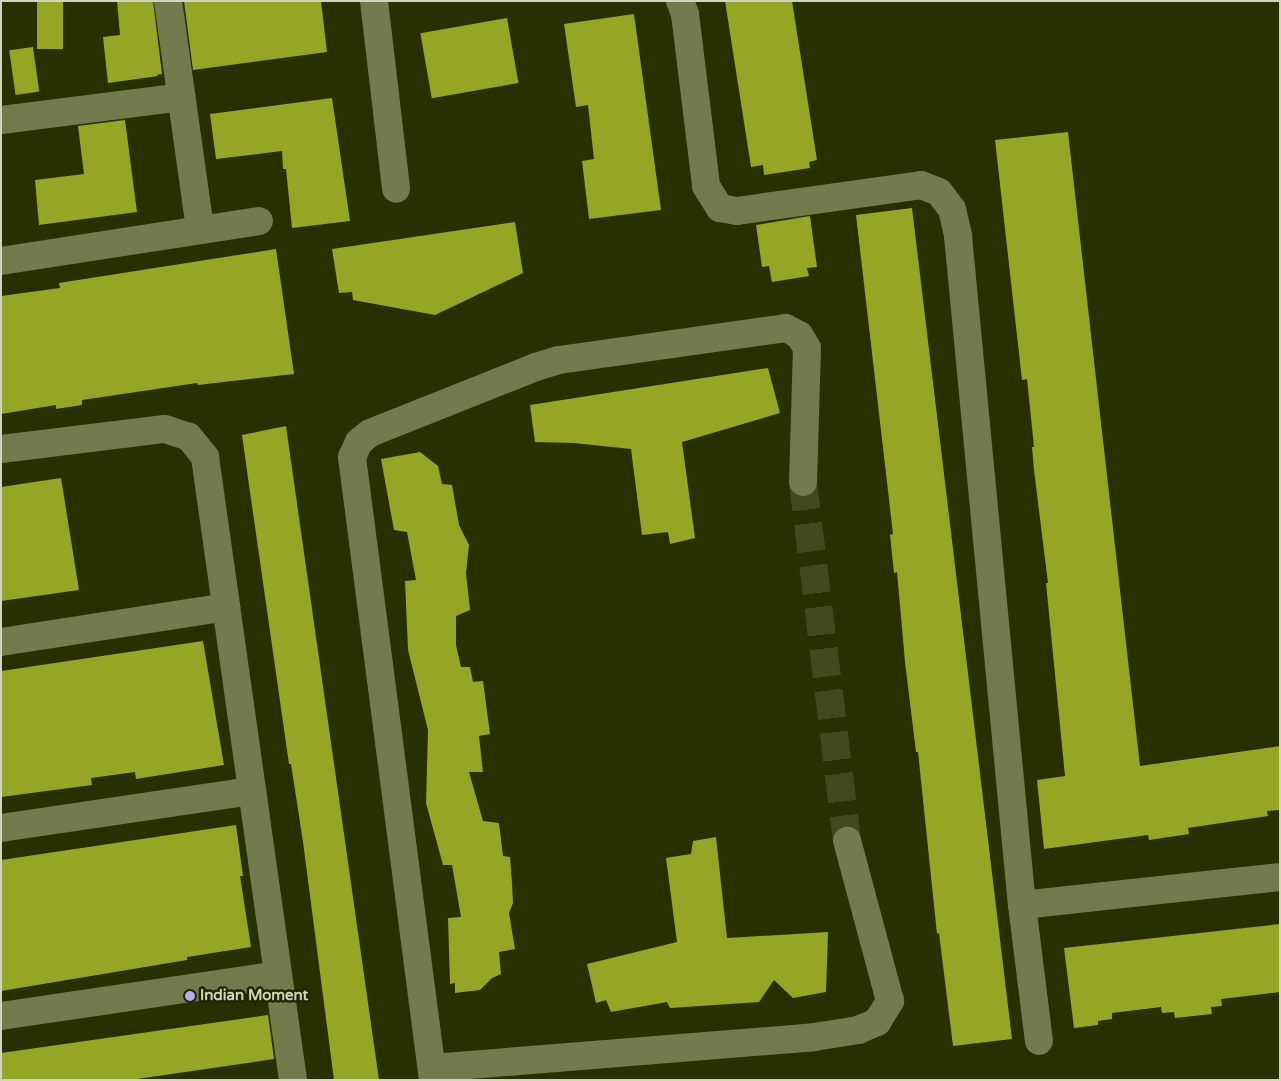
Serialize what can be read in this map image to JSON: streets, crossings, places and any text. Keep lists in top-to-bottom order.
{
  "places": ["Indian Moment"]
}
